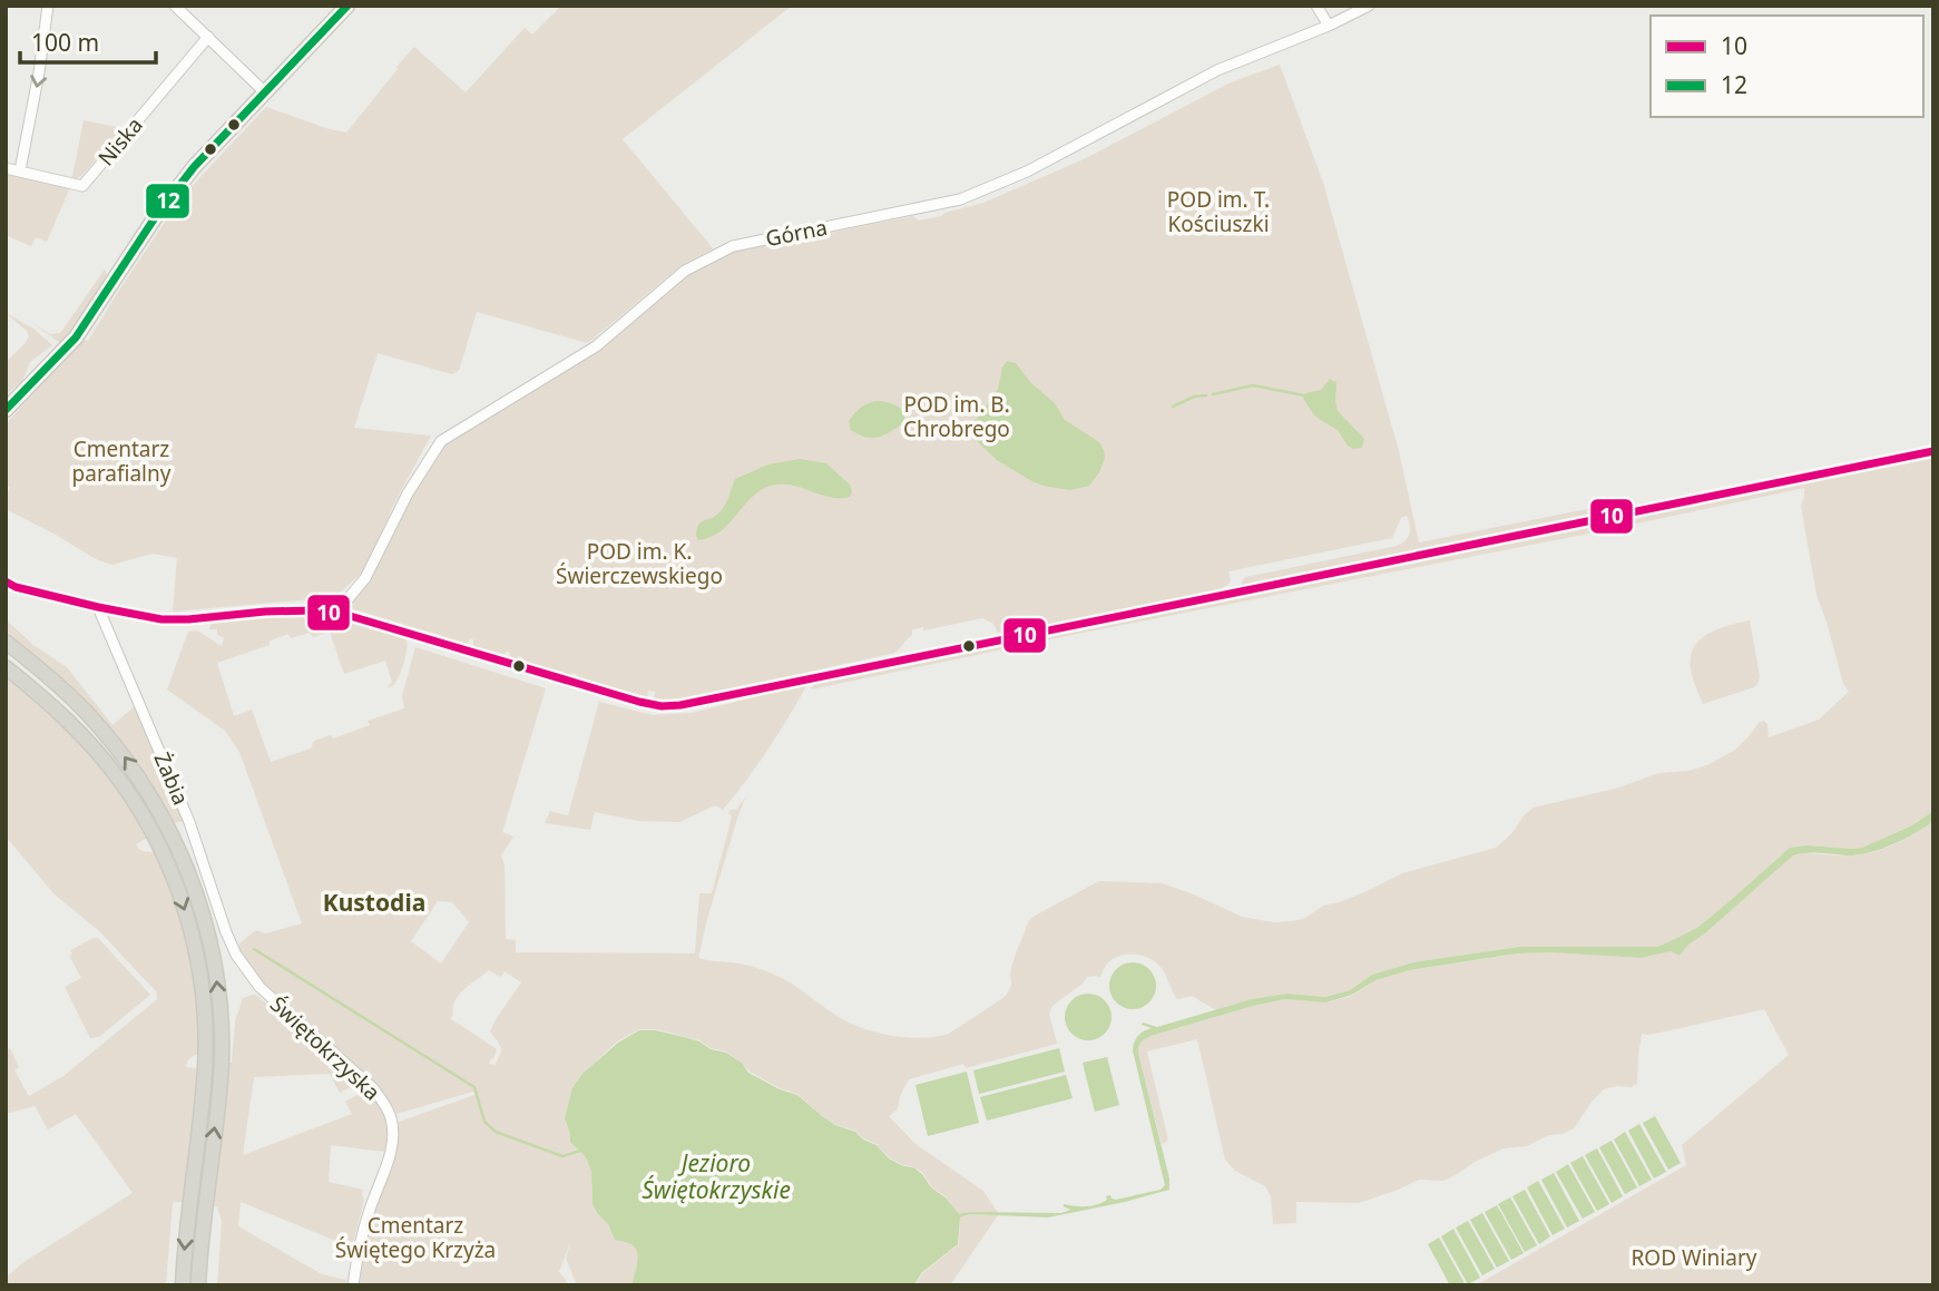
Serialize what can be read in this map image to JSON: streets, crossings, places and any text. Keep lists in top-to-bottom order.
{
  "streets": {
    "street": [
      "Niska",
      "Górna",
      "Żabia",
      "Świętokrzyska"
    ]
  },
  "crossings": [
    ["Żabia", "Świętokrzyska"]
  ],
  "districts": ["Kustodia"],
  "water": ["Jezioro Świętokrzyskie"],
  "parks": [
    "POD im. T. Kościuszki",
    "POD im. B. Chrobrego",
    "Cmentarz parafialny",
    "POD im. K. Świerczewskiego",
    "Cmentarz Świętego Krzyża",
    "ROD Winiary"
  ],
  "lines": ["transit line 12", "transit line 10"],
  "legend": ["10", "12"],
  "scale_bar": "100 m"
}
